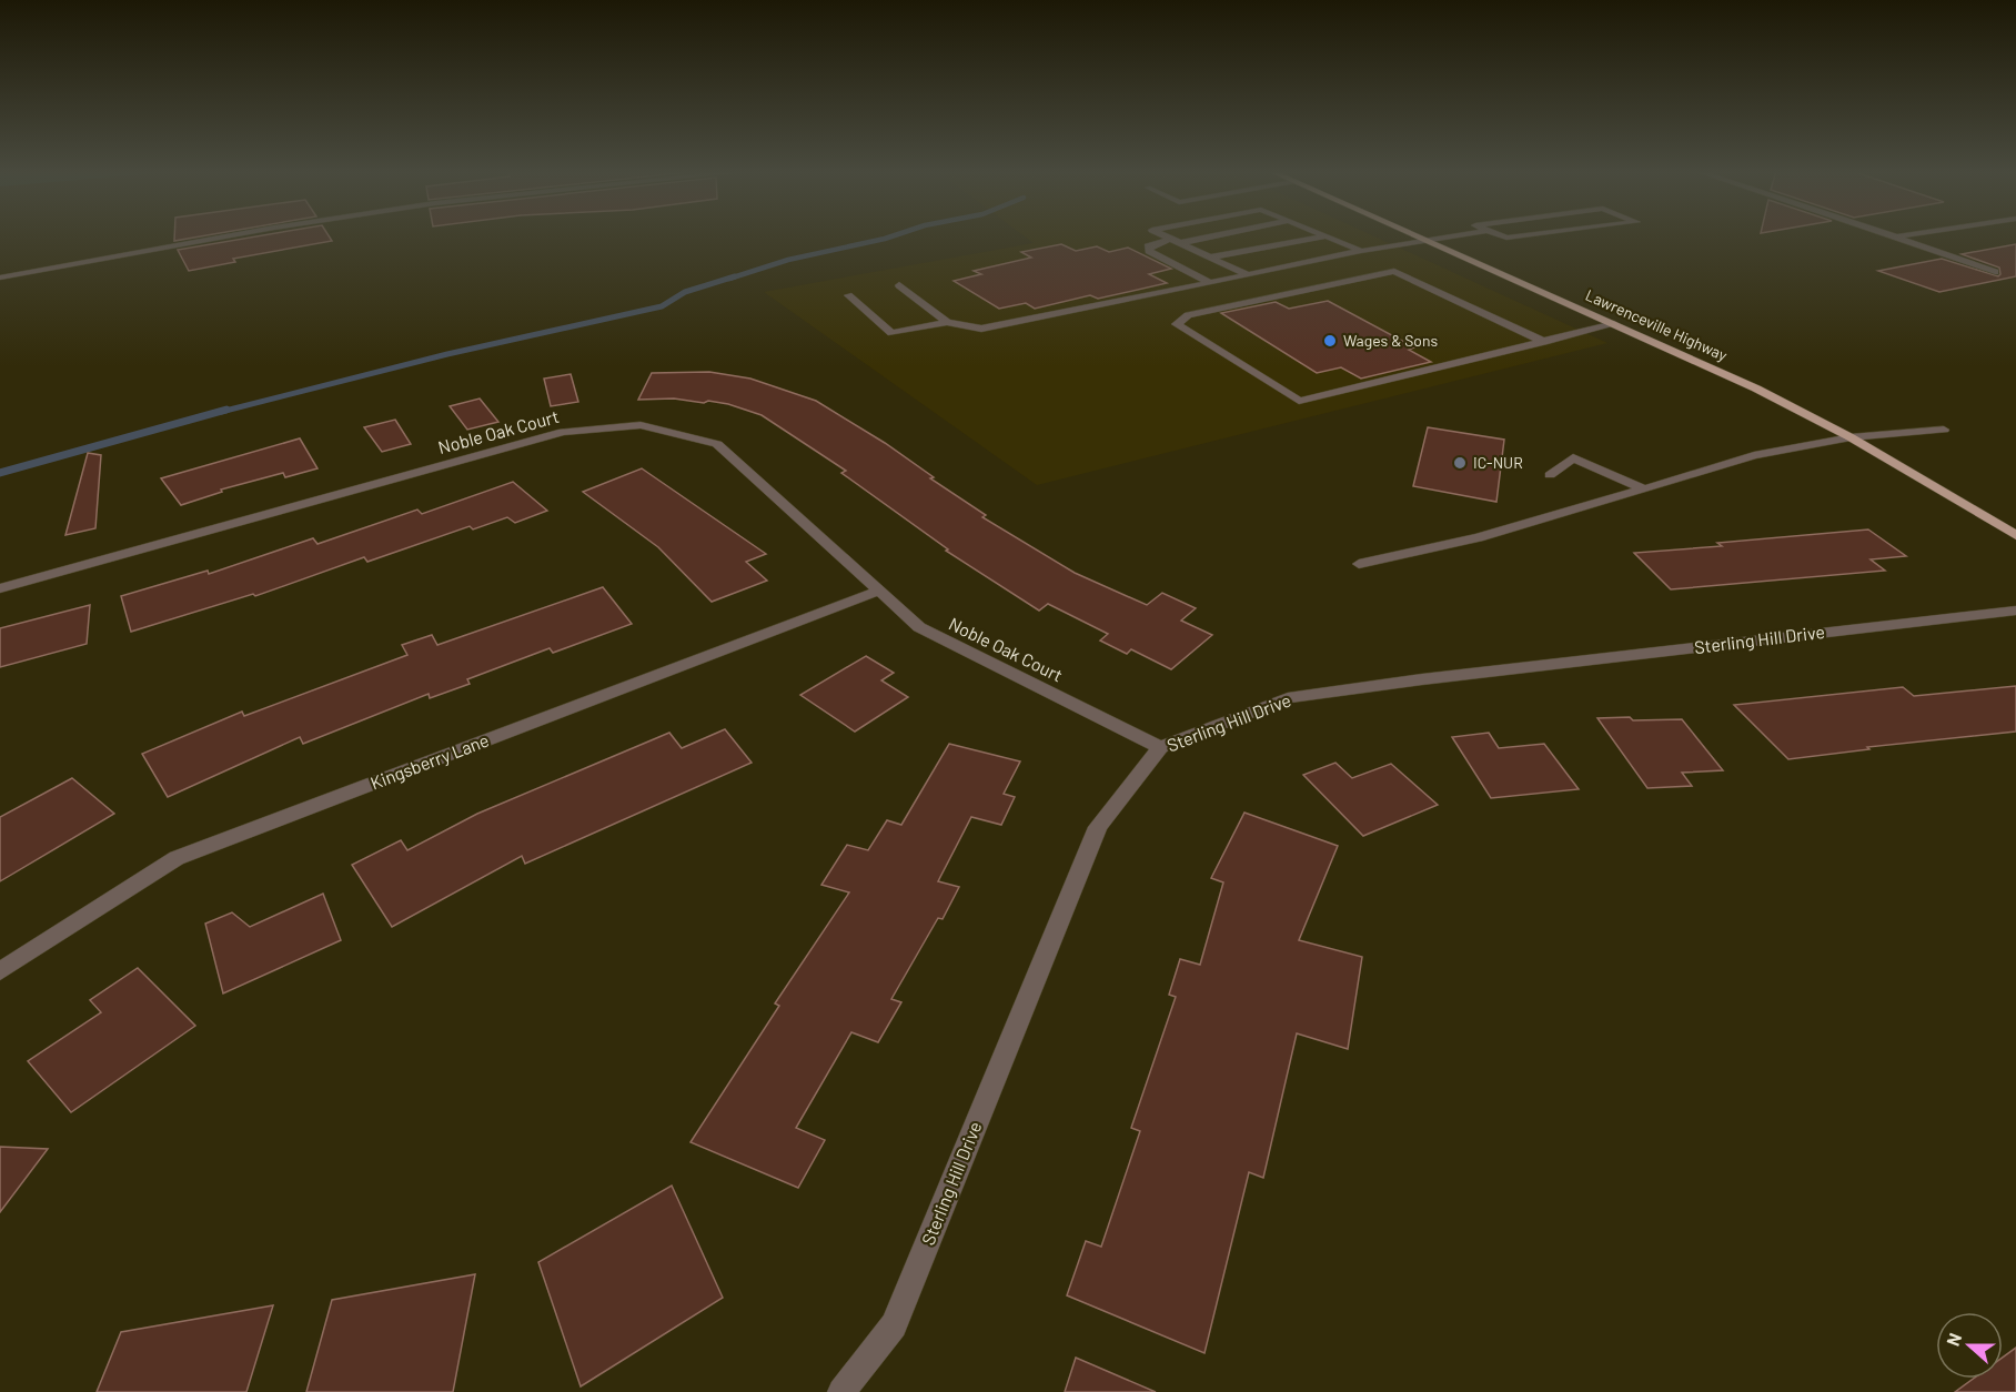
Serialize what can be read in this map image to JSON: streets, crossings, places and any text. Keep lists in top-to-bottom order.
{
  "streets": {
    "main road": ["Lawrenceville Highway"],
    "street": ["Noble Oak Court", "Sterling Hill Drive", "Kingsberry Lane"]
  },
  "crossings": [
    ["Noble Oak Court", "Sterling Hill Drive"],
    ["Noble Oak Court", "Kingsberry Lane"]
  ],
  "places": ["Wages & Sons", "IC-NUR"],
  "north": "left"
}
